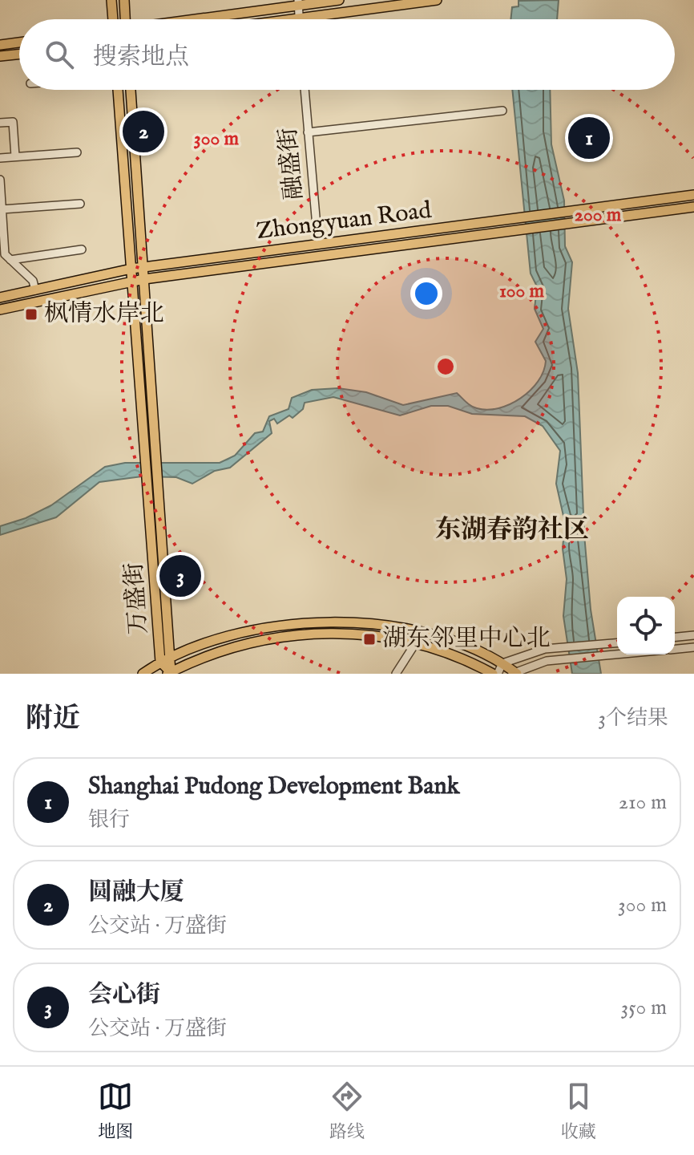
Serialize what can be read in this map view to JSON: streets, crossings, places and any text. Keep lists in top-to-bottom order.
{
  "streets": {
    "main road": ["Zhongyuan Road", "万盛街"],
    "street": ["融盛街"]
  },
  "crossings": [
    ["融盛街", "Zhongyuan Road"],
    ["Zhongyuan Road", "万盛街"]
  ],
  "districts": ["东湖春韵社区"],
  "places": {
    "transit": ["枫情水岸北", "湖东邻里中心北"]
  },
  "page": {
    "search": "搜索地点",
    "pins": ["2", "1", "3"],
    "heading": ["附近", "3个结果"],
    "list": [
      {
        "mark": "1",
        "name": "Shanghai Pudong Development Bank",
        "note": "银行",
        "value": "210 m"
      },
      {
        "mark": "2",
        "name": "圆融大厦",
        "note": "公交站 · 万盛街",
        "value": "300 m"
      },
      {
        "mark": "3",
        "name": "会心街",
        "note": "公交站 · 万盛街",
        "value": "350 m"
      }
    ],
    "nav": ["地图", "路线", "收藏"]
  },
  "rings": ["300 m", "200 m", "100 m"]
}
